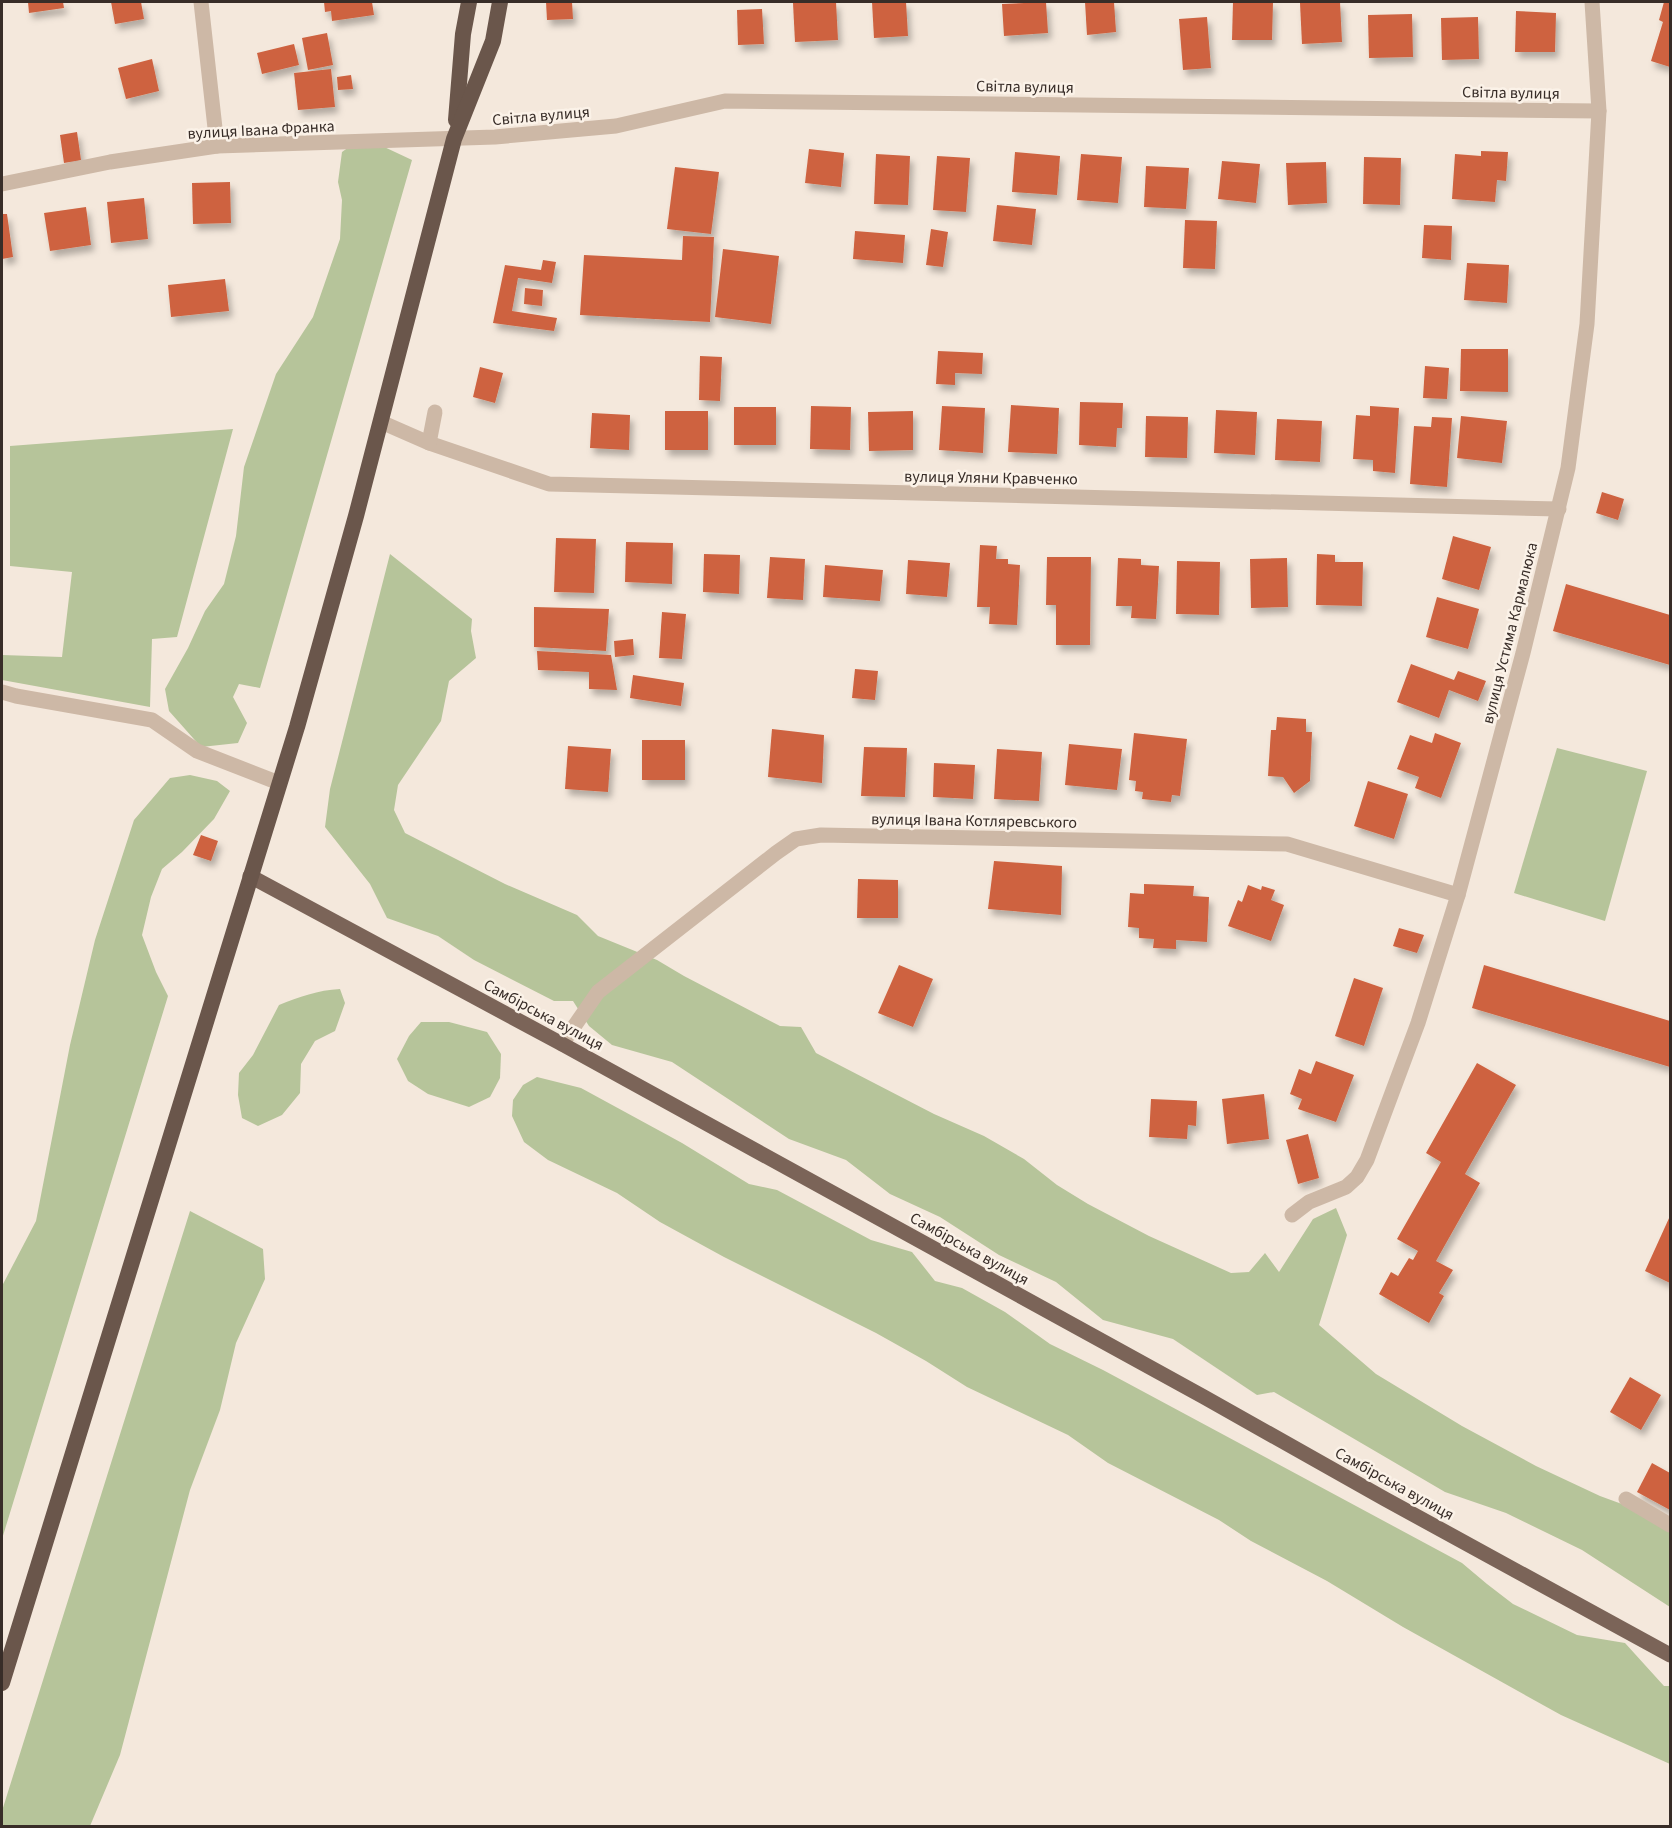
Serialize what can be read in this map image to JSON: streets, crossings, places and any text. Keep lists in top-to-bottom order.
{
  "streets": {
    "main road": ["Самбірська вулиця"],
    "street": [
      "Світла вулиця",
      "вулиця Івана Франка",
      "вулиця Уляни Кравченко",
      "вулиця Устима Кармалюка",
      "вулиця Івана Котляревського"
    ]
  },
  "crossings": [
    ["Світла вулиця", "вулиця Івана Франка"],
    ["Світла вулиця", "вулиця Устима Кармалюка"],
    ["вулиця Уляни Кравченко", "вулиця Устима Кармалюка"],
    ["вулиця Устима Кармалюка", "вулиця Івана Котляревського"],
    ["вулиця Івана Котляревського", "Самбірська вулиця"]
  ]
}
